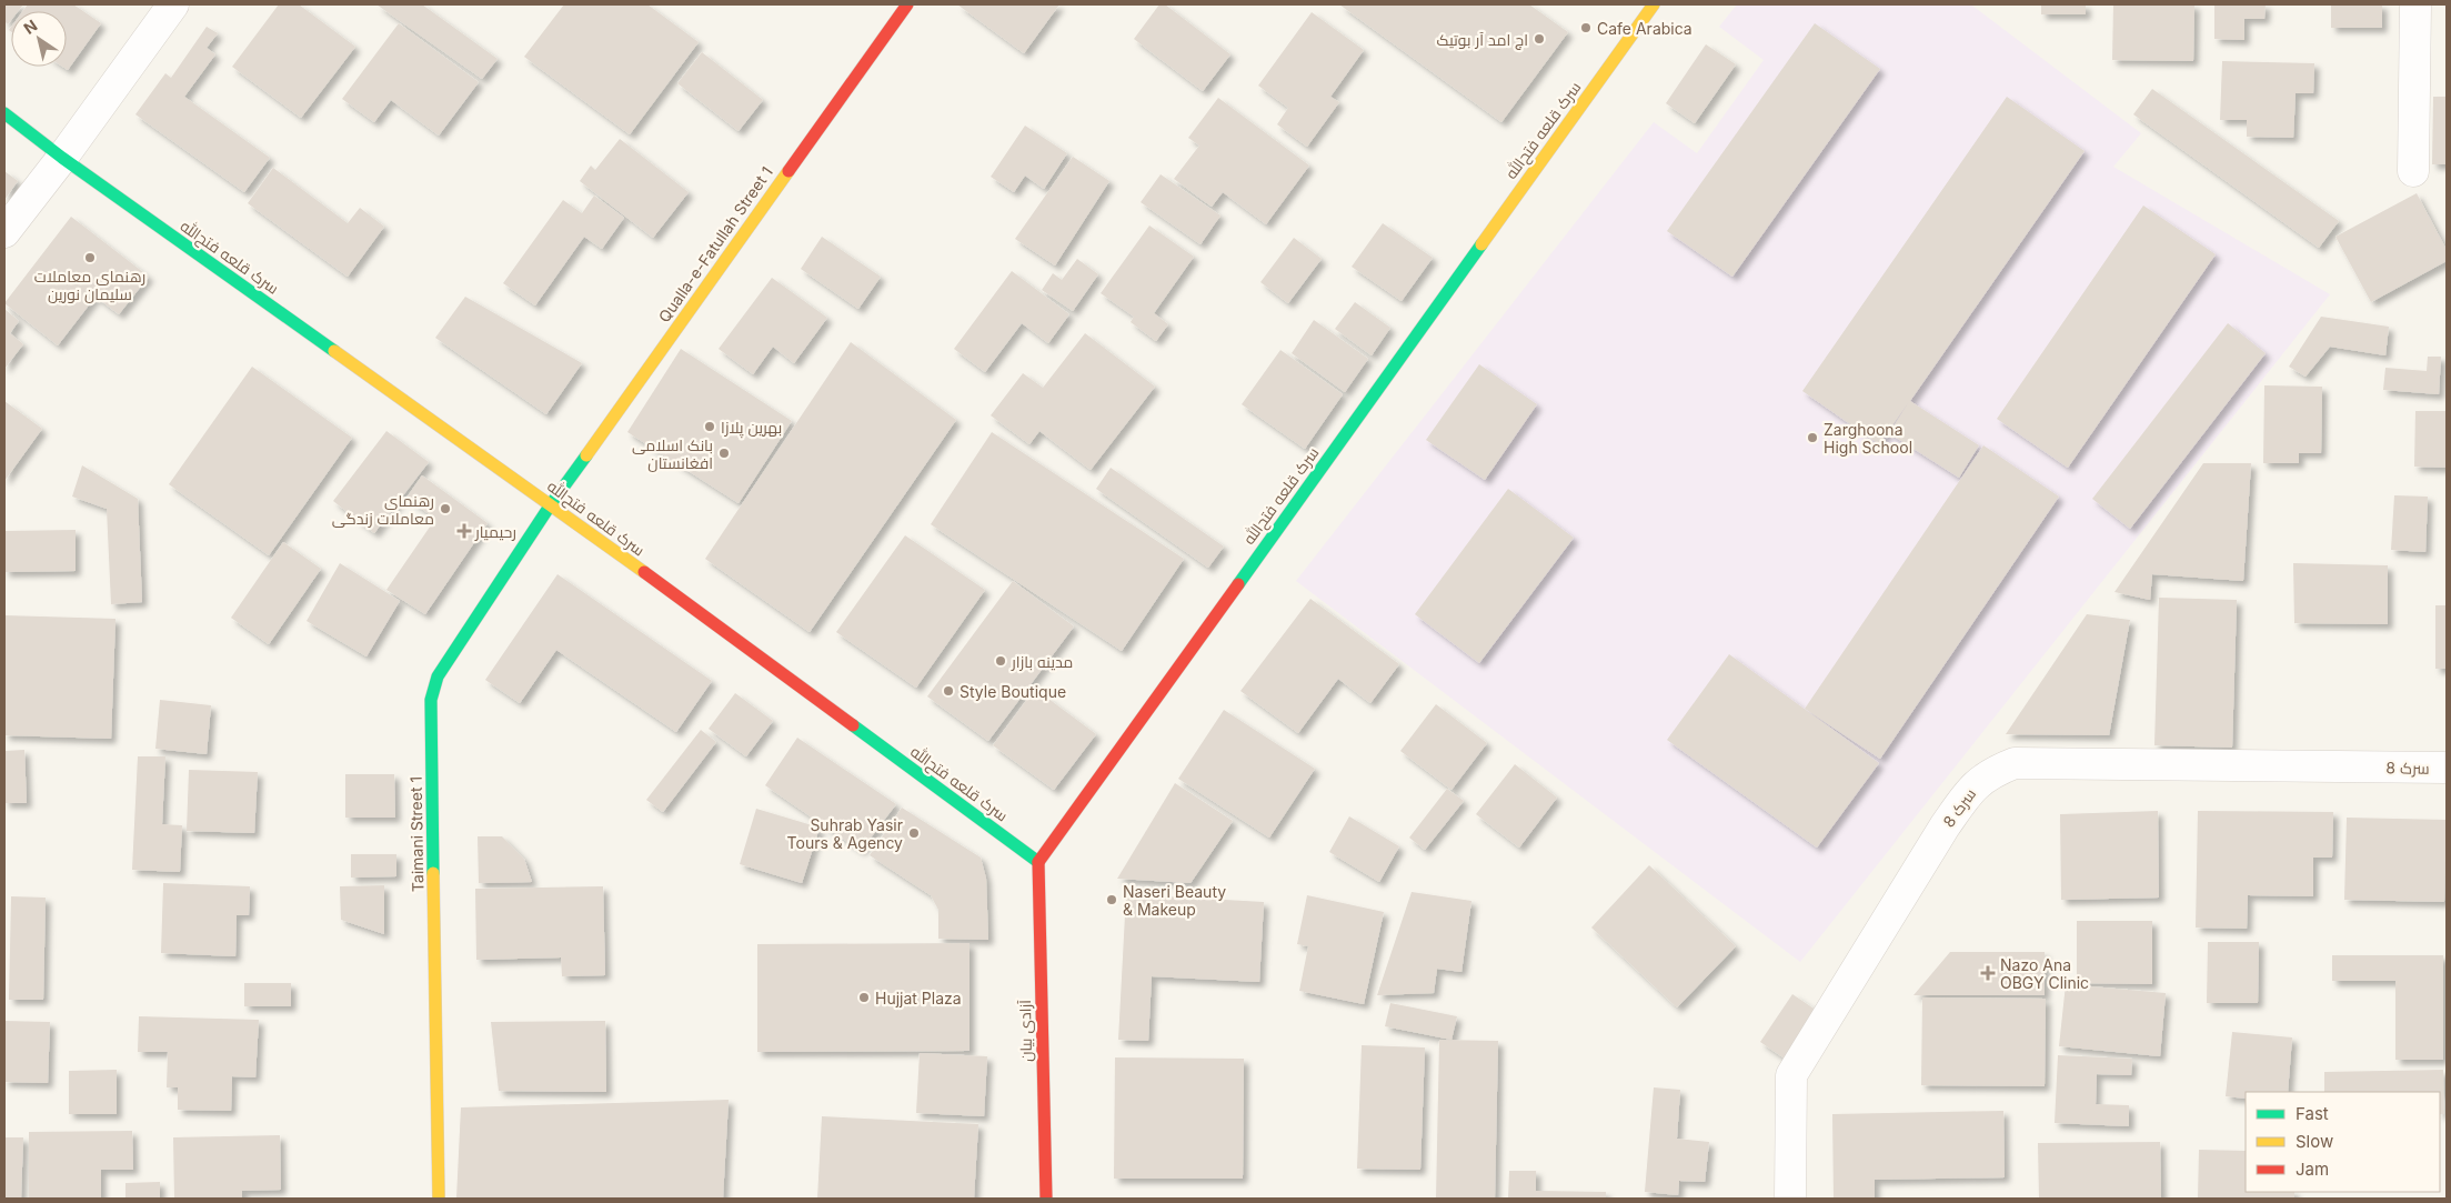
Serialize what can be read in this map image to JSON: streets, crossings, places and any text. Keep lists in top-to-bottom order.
{
  "streets": {
    "main road": [
      "سرک قلعه فتح‌الله",
      "Qualla-e-Fatullah Street 1",
      "Taimani Street 1",
      "آزادی بیان"
    ],
    "street": ["سرک 8"]
  },
  "crossings": [
    ["سرک قلعه فتح‌الله", "Qualla-e-Fatullah Street 1"],
    ["سرک قلعه فتح‌الله", "Taimani Street 1"],
    ["سرک قلعه فتح‌الله", "آزادی بیان"],
    ["Qualla-e-Fatullah Street 1", "Taimani Street 1"]
  ],
  "places": {
    "other": [
      "Cafe Arabica",
      "اچ امد آر بوتیک",
      "رهنمای معاملات سلیمان نورین",
      "بهرین پلازا",
      "Zarghoona High School",
      "بانک اسلامی افغانستان",
      "رهنمای معاملات زندگی",
      "مدینه بازار",
      "Style Boutique",
      "Suhrab Yasir Tours & Agency",
      "Naseri Beauty & Makeup",
      "Hujjat Plaza"
    ],
    "health": ["رحیمیار", "Nazo Ana OBGY Clinic"]
  },
  "legend": ["Fast", "Slow", "Jam"],
  "north": "top left"
}
